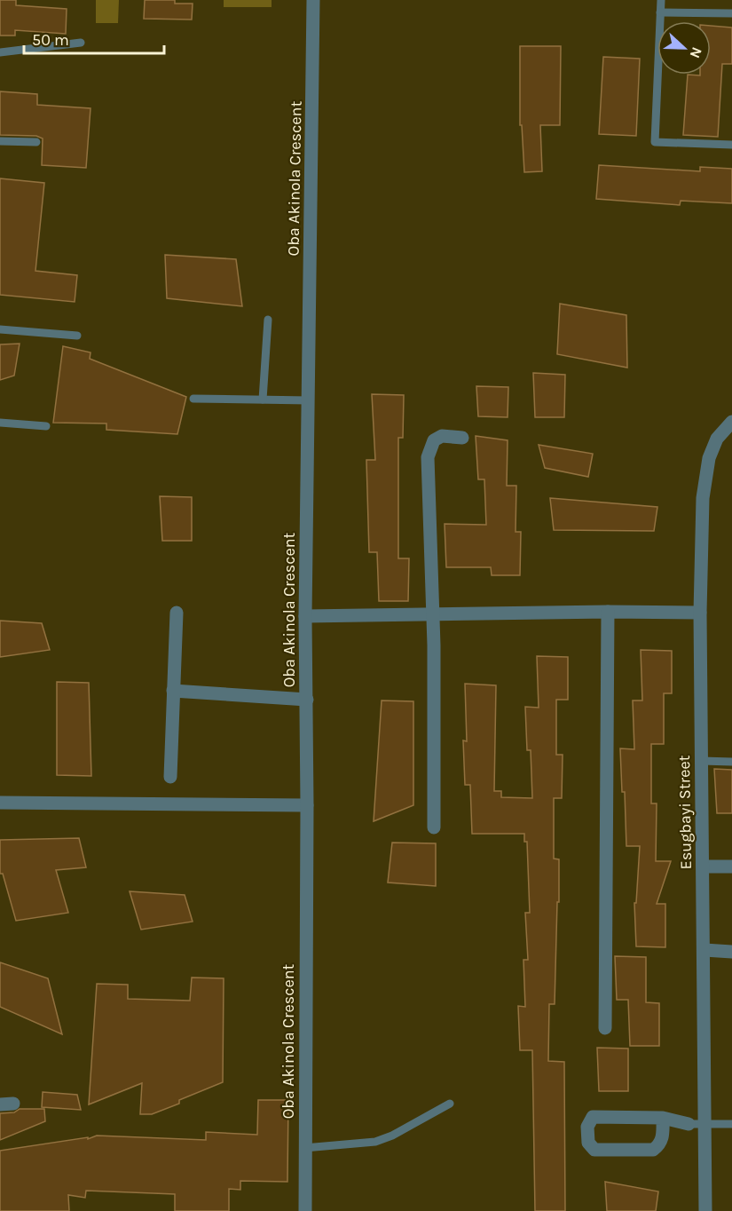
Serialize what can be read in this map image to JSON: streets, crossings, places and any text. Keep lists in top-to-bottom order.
{
  "streets": {
    "street": ["Oba Akinola Crescent", "Esugbayi Street"]
  },
  "scale_bar": "50 m",
  "north": "right"
}
